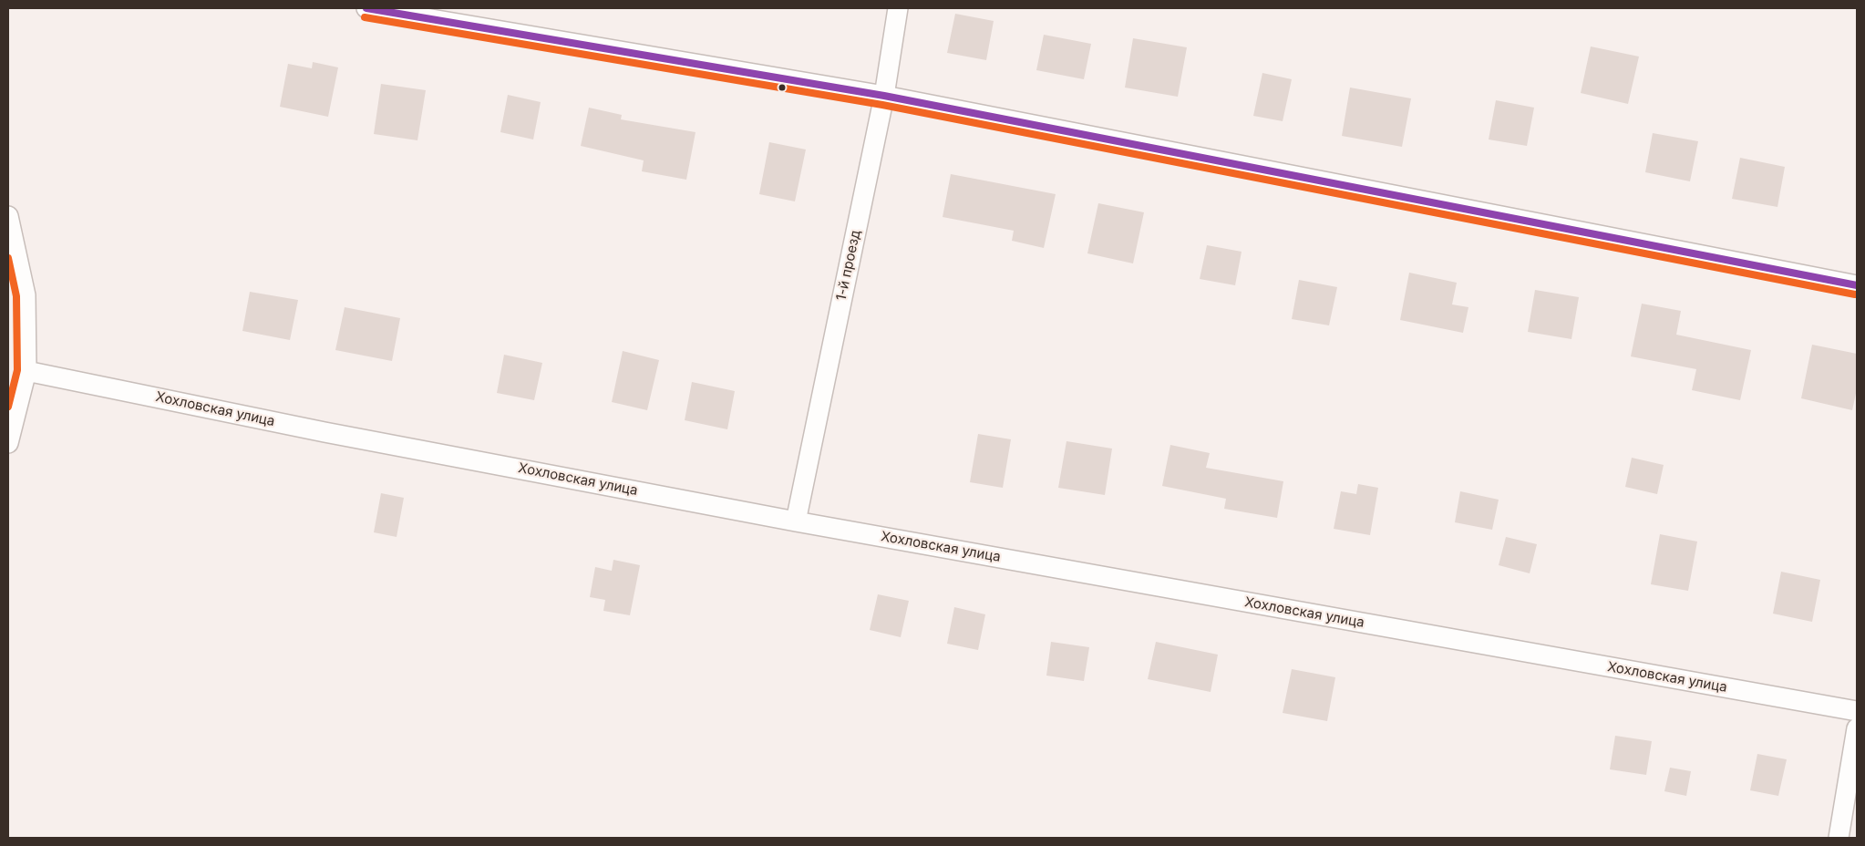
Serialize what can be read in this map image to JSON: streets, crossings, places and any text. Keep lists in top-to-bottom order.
{
  "streets": {
    "street": ["1-й проезд", "Хохловская улица"]
  },
  "crossings": [
    ["1-й проезд", "Хохловская улица"]
  ]
}
